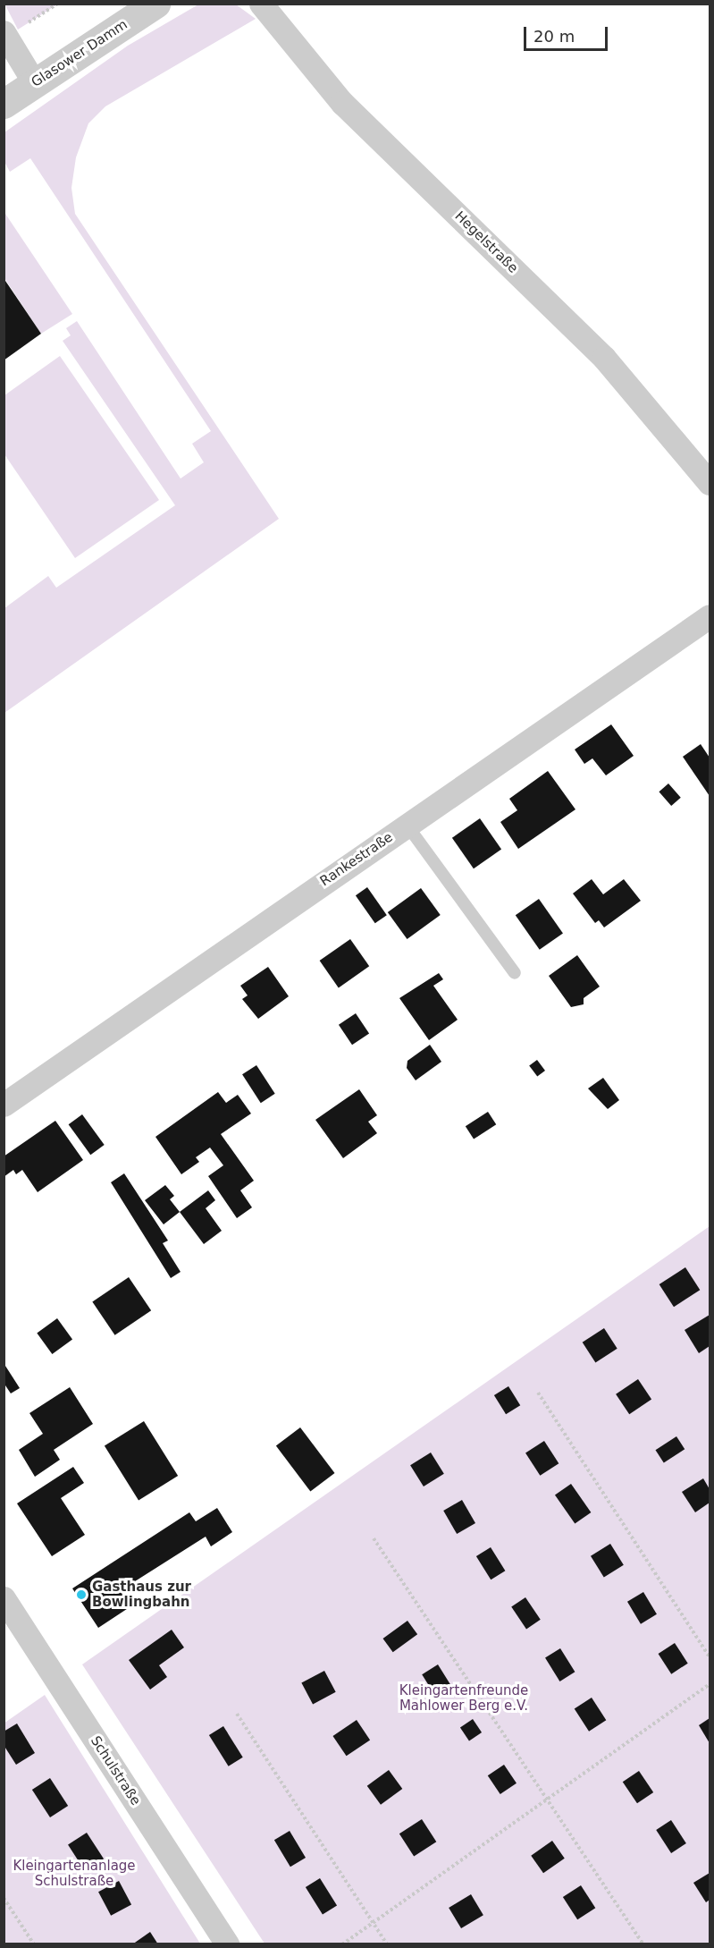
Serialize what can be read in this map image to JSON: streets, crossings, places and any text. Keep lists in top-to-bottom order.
{
  "streets": {
    "street": [
      "Glasower Damm",
      "Hegelstraße",
      "Rankestraße",
      "Schulstraße"
    ]
  },
  "parks": ["Kleingartenfreunde Mahlower Berg e.V.", "Kleingartenanlage Schulstraße"],
  "places": ["Gasthaus zur Bowlingbahn"],
  "scale_bar": "20 m"
}
